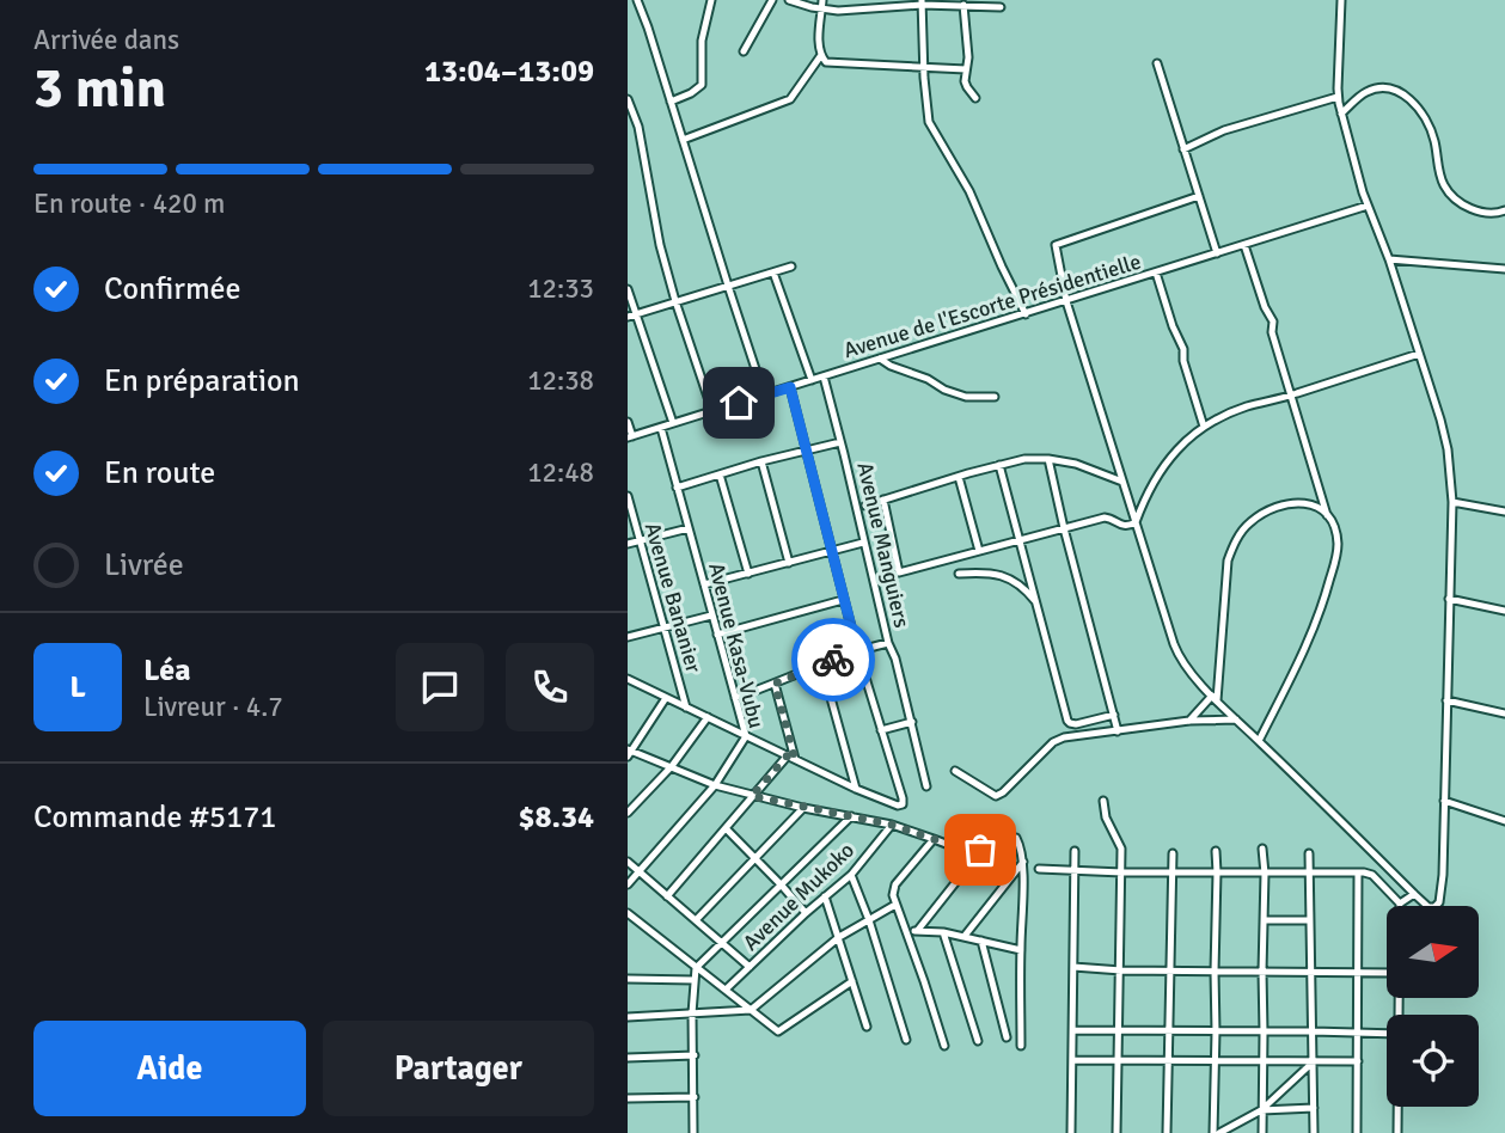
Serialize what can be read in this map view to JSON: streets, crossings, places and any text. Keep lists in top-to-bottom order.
{
  "streets": {
    "street": [
      "Avenue de l'Escorte Présidentielle",
      "Avenue Manguiers",
      "Avenue Bananier",
      "Avenue Kasa-Vubu",
      "Avenue Mukoko"
    ]
  },
  "crossings": [
    ["Avenue de l'Escorte Présidentielle", "Avenue Manguiers"],
    ["Avenue de l'Escorte Présidentielle", "Avenue Kasa-Vubu"]
  ],
  "north": "right",
  "page": {
    "heading": ["3 min", "Arrivée dans", "13:04–13:09"],
    "panel": [
      "Léa",
      "Livreur · 4.7",
      "Commande #5171",
      "$8.34"
    ],
    "bar": "En route · 420 m",
    "list": [
      ["Confirmée", "12:33"],
      ["En préparation", "12:38"],
      ["En route", "12:48"],
      "Livrée"
    ],
    "round": "L",
    "buttons": ["Aide", "Partager"]
  }
}
